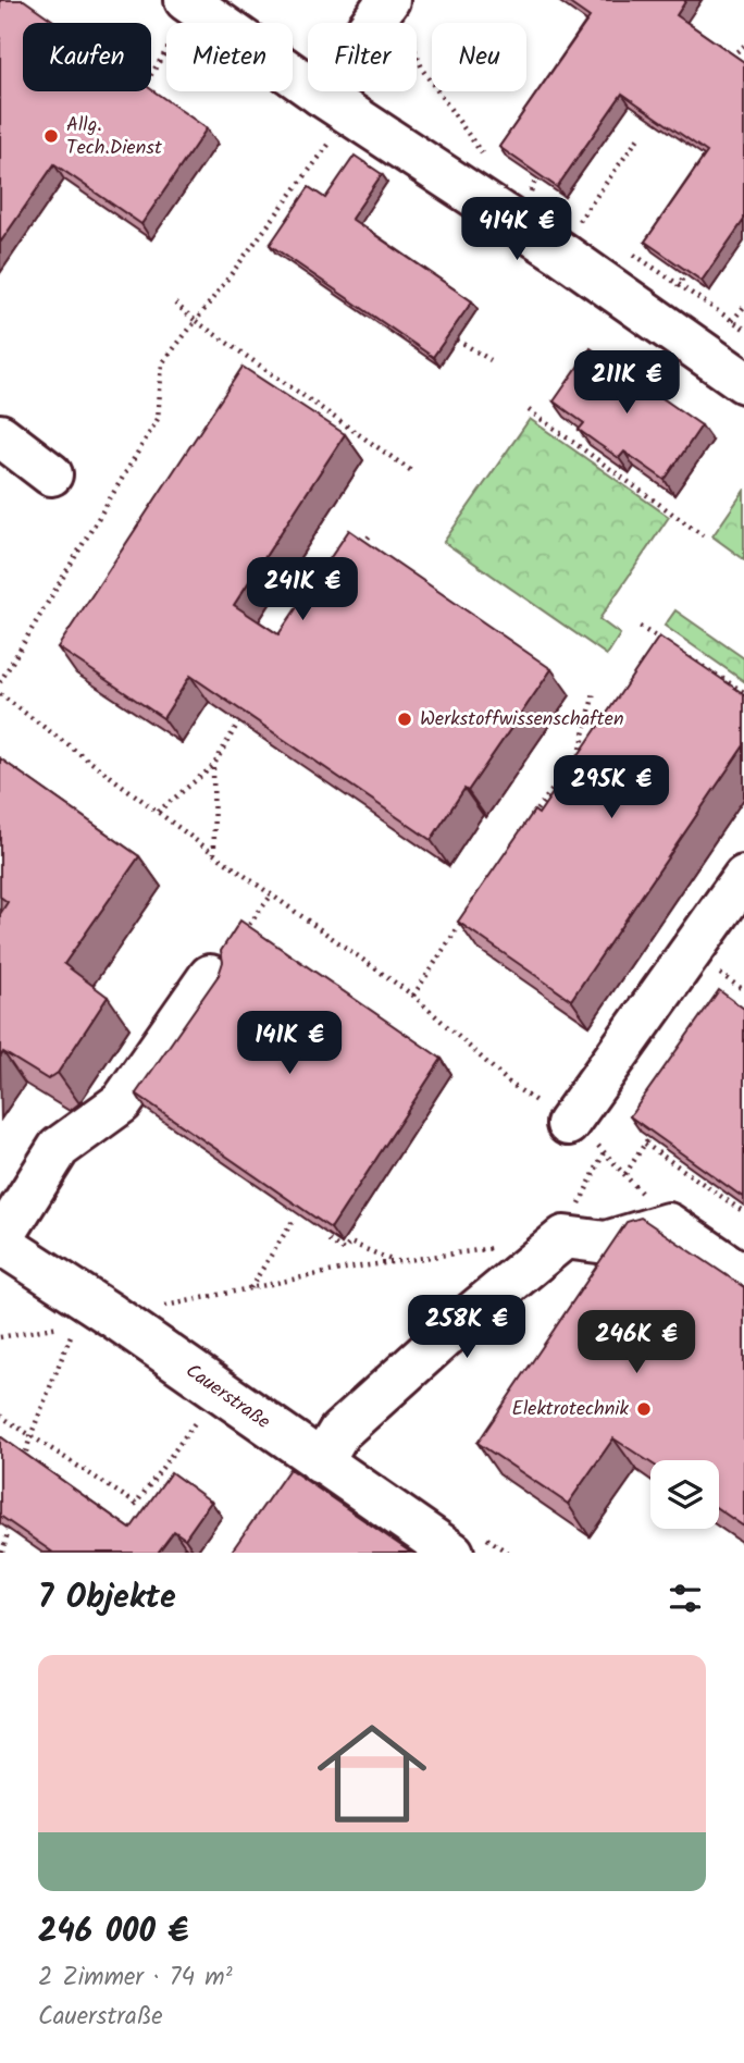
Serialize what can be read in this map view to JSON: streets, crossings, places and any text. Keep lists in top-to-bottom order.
{
  "streets": {
    "street": ["Cauerstraße"]
  },
  "places": ["Allg. Tech.Dienst", "Werkstoffwissenschaften", "Elektrotechnik"],
  "page": {
    "chip": [
      "Kaufen",
      "Mieten",
      "Filter",
      "Neu"
    ],
    "price": [
      "414K €",
      "211K €",
      "241K €",
      "295K €",
      "141K €",
      "258K €",
      "246K €"
    ],
    "heading": "7 Objekte",
    "list": [
      {
        "name": "246 000 €",
        "note": "2 Zimmer · 74 m² · Cauerstraße"
      }
    ]
  }
}
